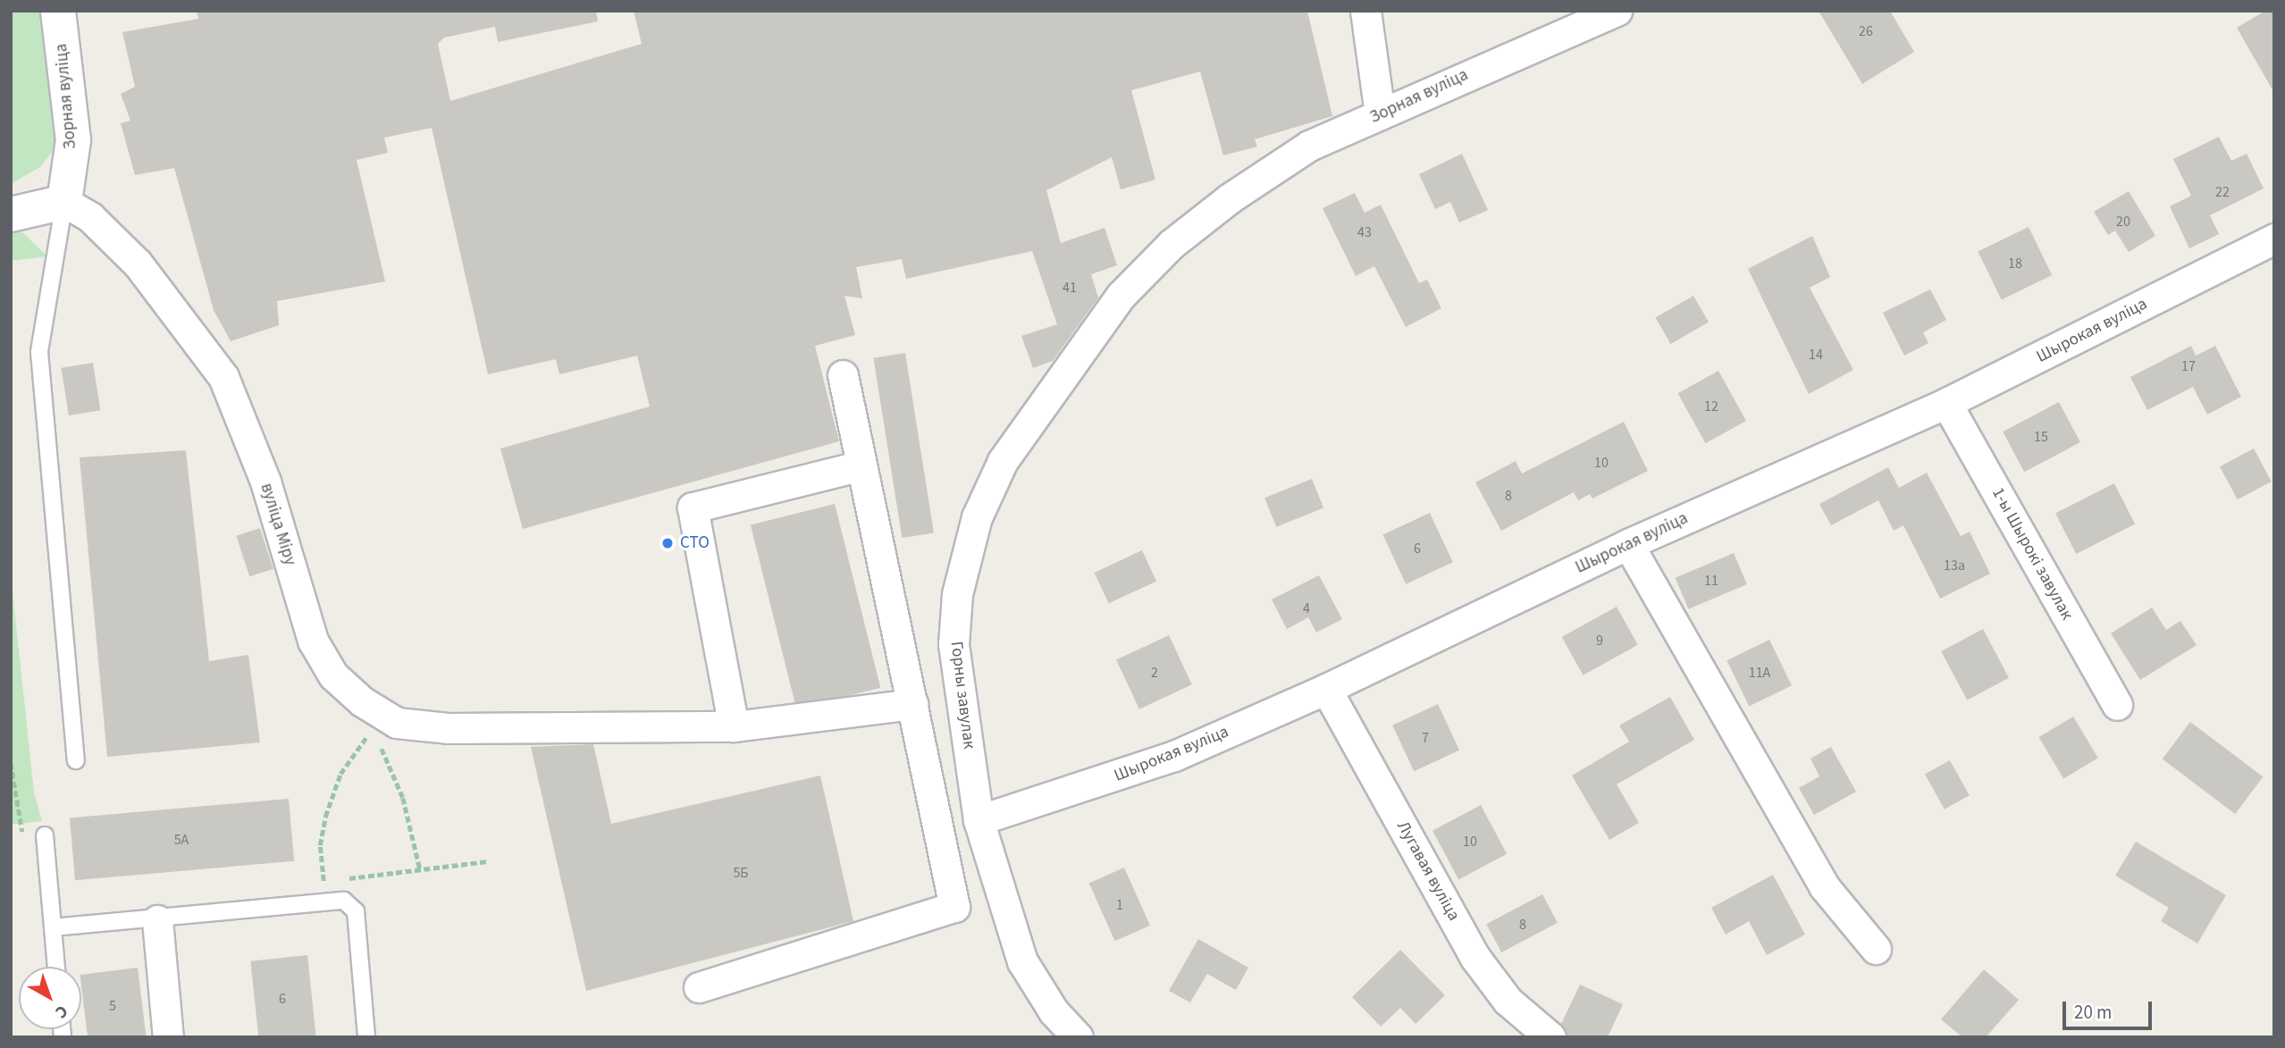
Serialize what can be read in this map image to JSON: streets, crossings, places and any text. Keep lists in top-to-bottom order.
{
  "streets": {
    "street": [
      "Зорная вуліца",
      "Шырокая вуліца",
      "вуліца Міру",
      "1-ы Шырокі завулак",
      "Горны завулак",
      "Лугавая вуліца"
    ]
  },
  "crossings": [
    ["Зорная вуліца", "вуліца Міру"],
    ["Зорная вуліца", "Горны завулак"],
    ["Шырокая вуліца", "1-ы Шырокі завулак"],
    ["Шырокая вуліца", "Горны завулак"],
    ["Шырокая вуліца", "Лугавая вуліца"]
  ],
  "places": ["СТО"],
  "house_numbers": [
    "26",
    "22",
    "20",
    "43",
    "18",
    "41",
    "14",
    "17",
    "12",
    "15",
    "10",
    "8",
    "6",
    "13а",
    "11",
    "4",
    "9",
    "2",
    "11А",
    "7",
    "5А",
    "10",
    "5Б",
    "1",
    "8",
    "6",
    "5"
  ],
  "scale_bar": "20 m",
  "north": "bottom right"
}
